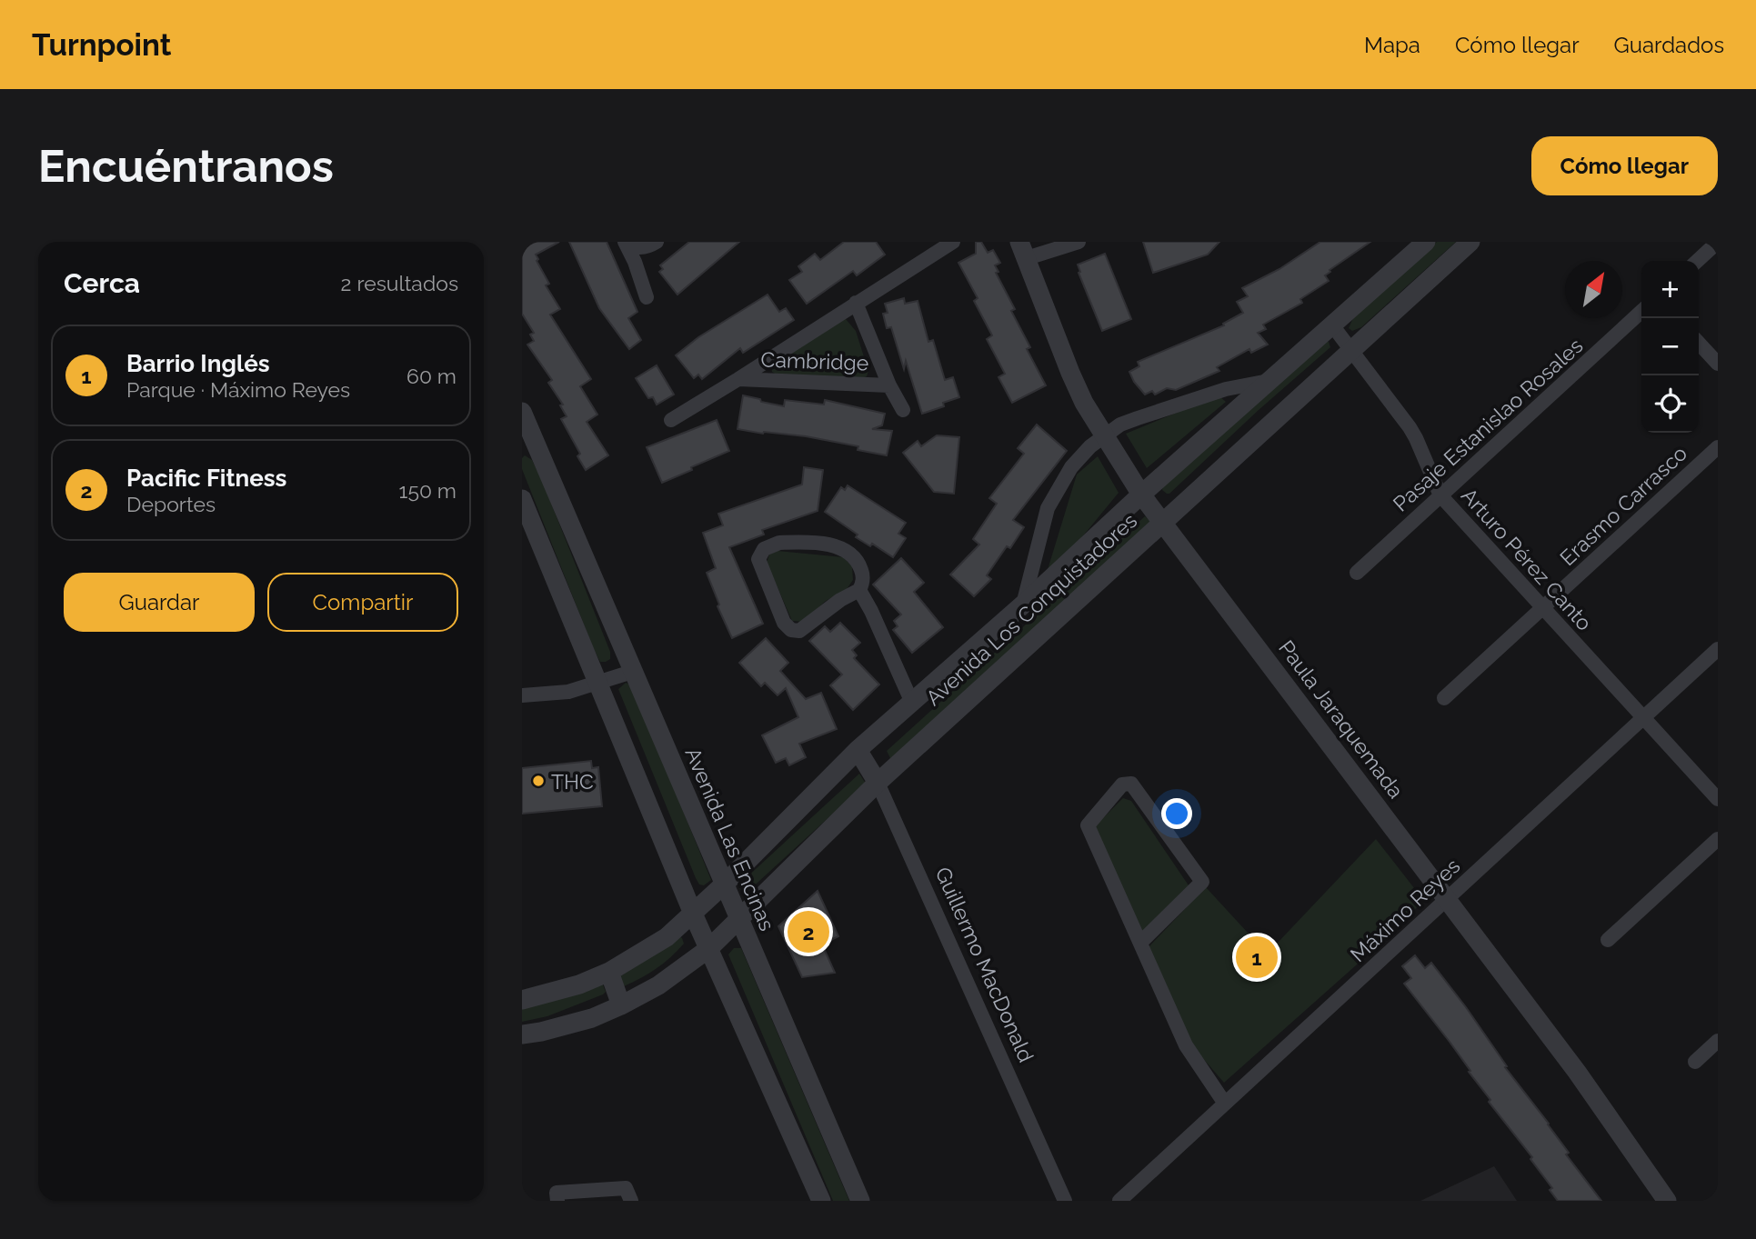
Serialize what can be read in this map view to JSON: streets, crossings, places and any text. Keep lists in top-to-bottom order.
{
  "streets": {
    "street": [
      "Cambridge",
      "Pasaje Estanislao Rosales",
      "Erasmo Carrasco",
      "Arturo Pérez Canto",
      "Avenida Los Conquistadores",
      "Paula Jaraquemada",
      "Avenida Las Encinas",
      "Máximo Reyes",
      "Guillermo MacDonald"
    ]
  },
  "crossings": [
    ["Pasaje Estanislao Rosales", "Arturo Pérez Canto"],
    ["Erasmo Carrasco", "Arturo Pérez Canto"],
    ["Arturo Pérez Canto", "Avenida Los Conquistadores"],
    ["Arturo Pérez Canto", "Máximo Reyes"],
    ["Avenida Los Conquistadores", "Paula Jaraquemada"],
    ["Avenida Los Conquistadores", "Avenida Las Encinas"],
    ["Avenida Los Conquistadores", "Guillermo MacDonald"],
    ["Paula Jaraquemada", "Máximo Reyes"]
  ],
  "places": ["THC"],
  "north": "top right",
  "page": {
    "header": "Turnpoint",
    "nav": ["Mapa", "Cómo llegar", "Guardados"],
    "buttons": [
      "Cómo llegar",
      ["Guardar", "Compartir"]
    ],
    "title": "Encuéntranos",
    "heading": ["Cerca", "2 resultados"],
    "map_buttons": ["+", "−"],
    "list": [
      {
        "mark": "1",
        "name": "Barrio Inglés",
        "note": "Parque · Máximo Reyes",
        "value": "60 m"
      },
      {
        "mark": "2",
        "name": "Pacific Fitness",
        "note": "Deportes",
        "value": "150 m"
      }
    ],
    "pins": ["2", "1"]
  }
}
